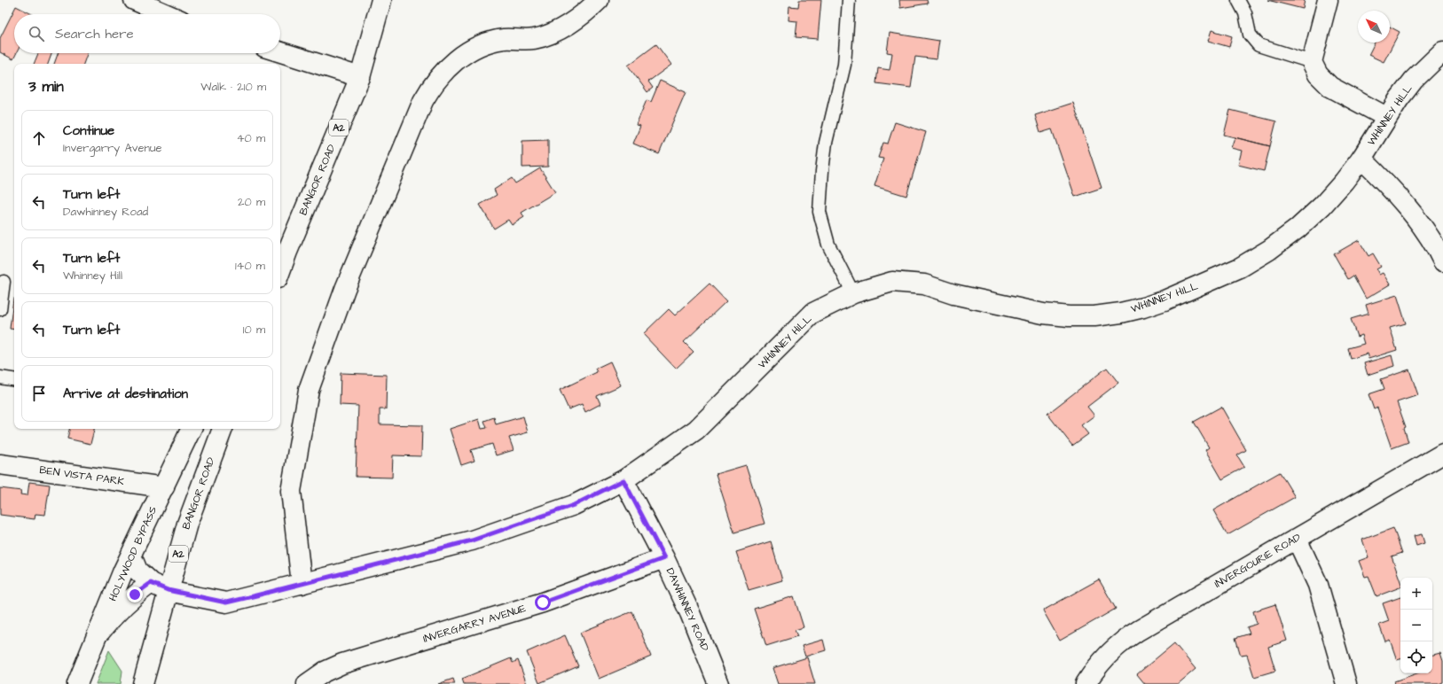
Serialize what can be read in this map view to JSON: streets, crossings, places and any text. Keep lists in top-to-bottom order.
{
  "streets": {
    "main road": [
      "WHINNEY HILL",
      "A2",
      "BANGOR ROAD",
      "BEN VISTA PARK",
      "HOLYWOOD BYPASS",
      "INVERGOURIE ROAD",
      "DAWHINNEY ROAD",
      "INVERGARRY AVENUE"
    ]
  },
  "crossings": [
    ["WHINNEY HILL", "BANGOR ROAD"],
    ["WHINNEY HILL", "HOLYWOOD BYPASS"],
    ["WHINNEY HILL", "DAWHINNEY ROAD"],
    ["A2", "BANGOR ROAD"],
    ["BEN VISTA PARK", "HOLYWOOD BYPASS"],
    ["DAWHINNEY ROAD", "INVERGARRY AVENUE"]
  ],
  "north": "top left",
  "page": {
    "search": "Search here",
    "heading": ["3 min", "Walk · 210 m"],
    "list": [
      ["Continue", "Invergarry Avenue", "40 m"],
      ["Turn left", "Dawhinney Road", "20 m"],
      ["Turn left", "Whinney Hill", "140 m"],
      ["Turn left", "10 m"],
      "Arrive at destination"
    ],
    "map_buttons": ["+", "−"]
  }
}
